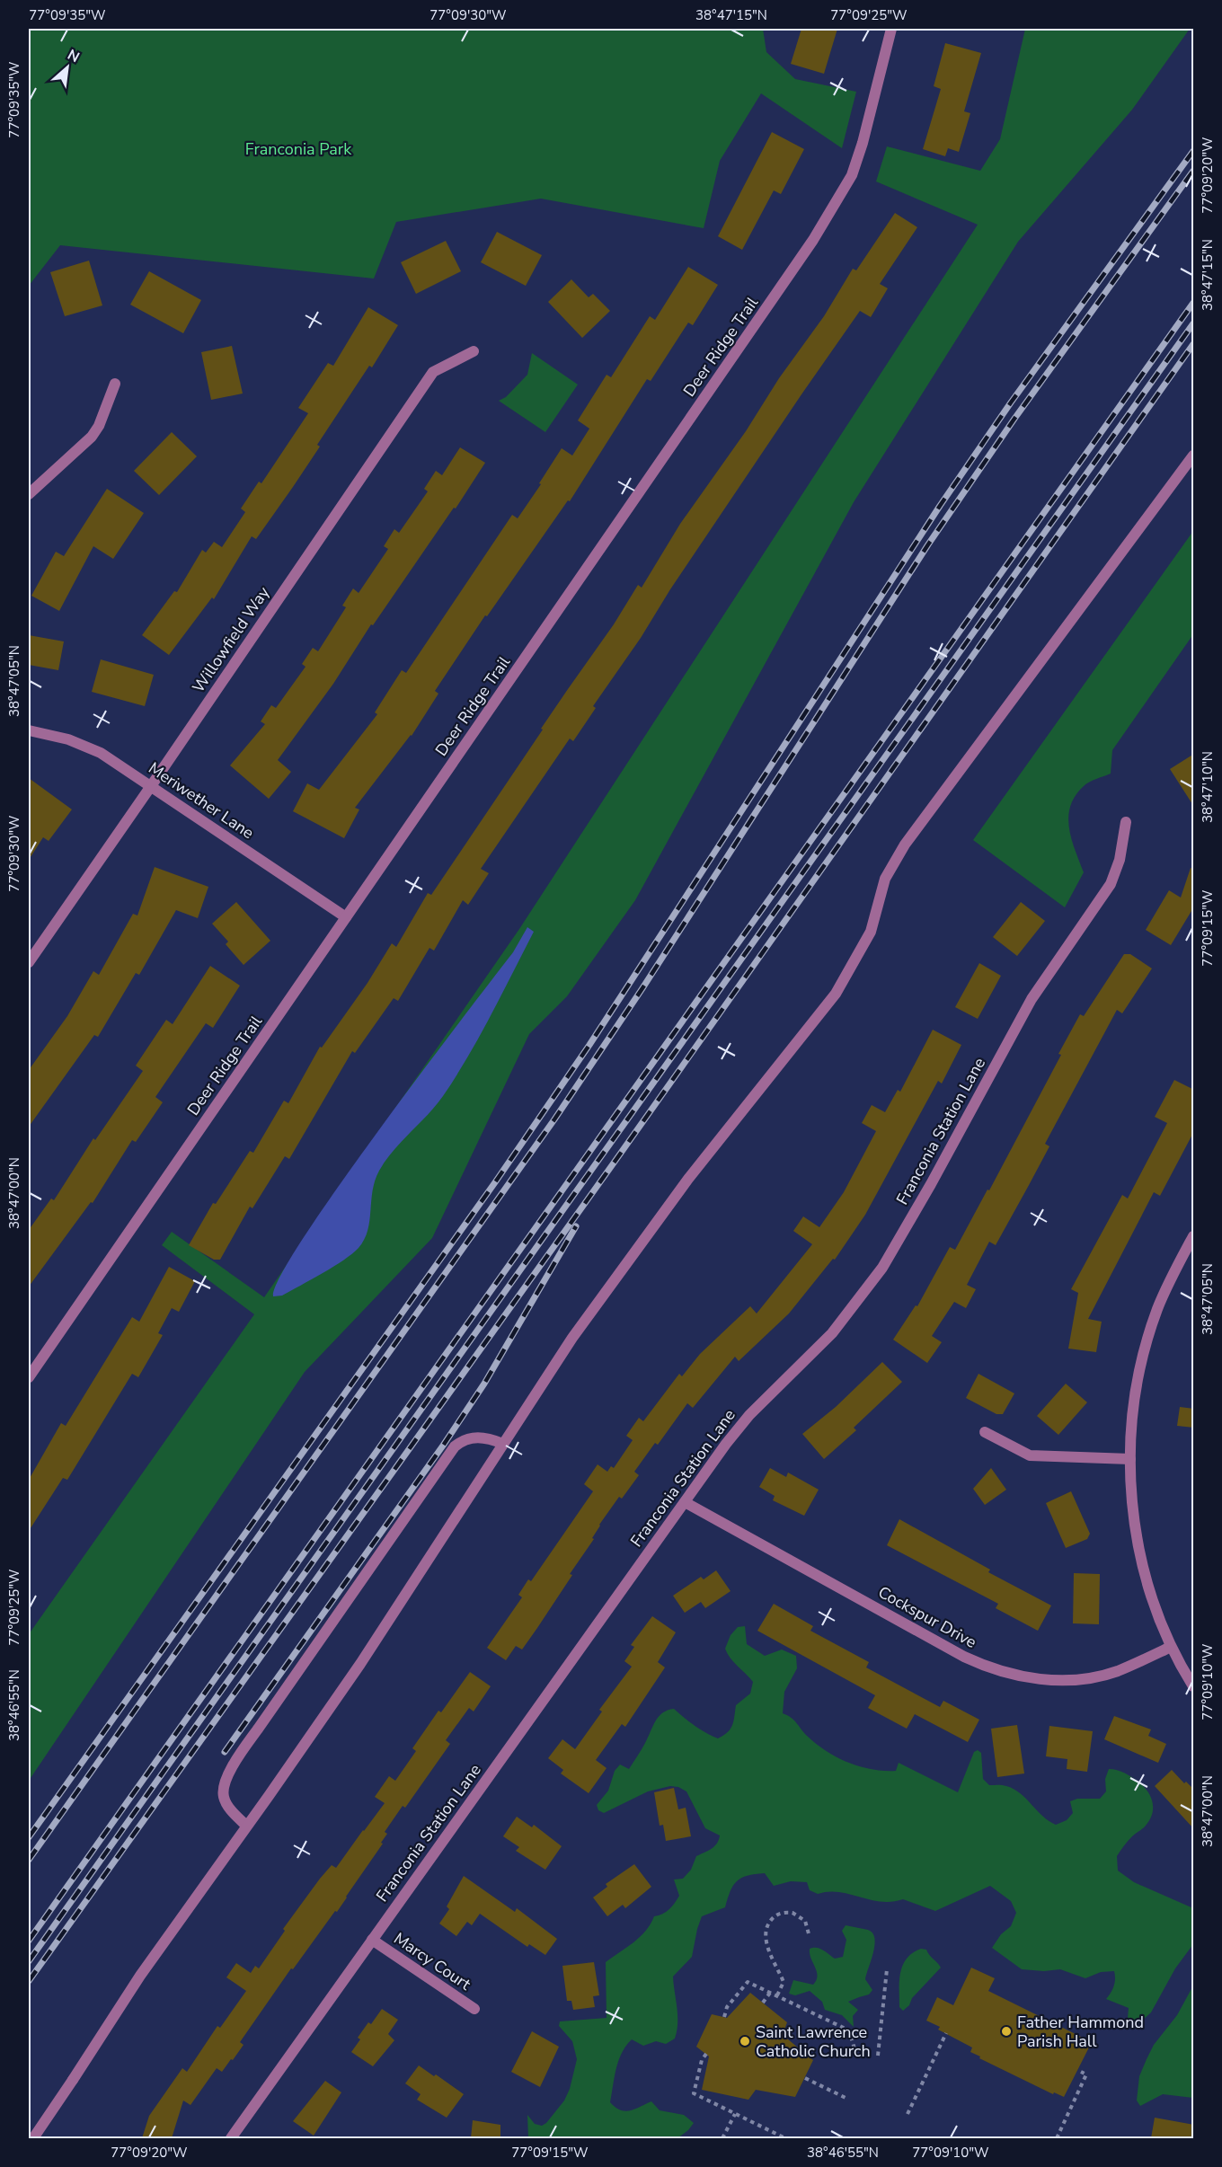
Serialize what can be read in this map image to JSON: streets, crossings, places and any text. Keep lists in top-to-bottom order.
{
  "streets": {
    "street": [
      "Deer Ridge Trail",
      "Willowfield Way",
      "Meriwether Lane",
      "Franconia Station Lane",
      "Cockspur Drive",
      "Marcy Court"
    ]
  },
  "crossings": [
    ["Deer Ridge Trail", "Meriwether Lane"],
    ["Willowfield Way", "Meriwether Lane"],
    ["Franconia Station Lane", "Cockspur Drive"],
    ["Franconia Station Lane", "Marcy Court"]
  ],
  "parks": ["Franconia Park"],
  "places": ["Father Hammond Parish Hall", "Saint Lawrence Catholic Church"],
  "north": "top right",
  "coordinates": [
    "77°09'35\"W",
    "77°09'30\"W",
    "38°47'15\"N",
    "77°09'25\"W",
    "77°09'20\"W",
    "38°47'05\"N",
    "38°47'10\"N",
    "77°09'15\"W",
    "38°47'00\"N",
    "77°09'10\"W",
    "38°46'55\"N"
  ]
}
